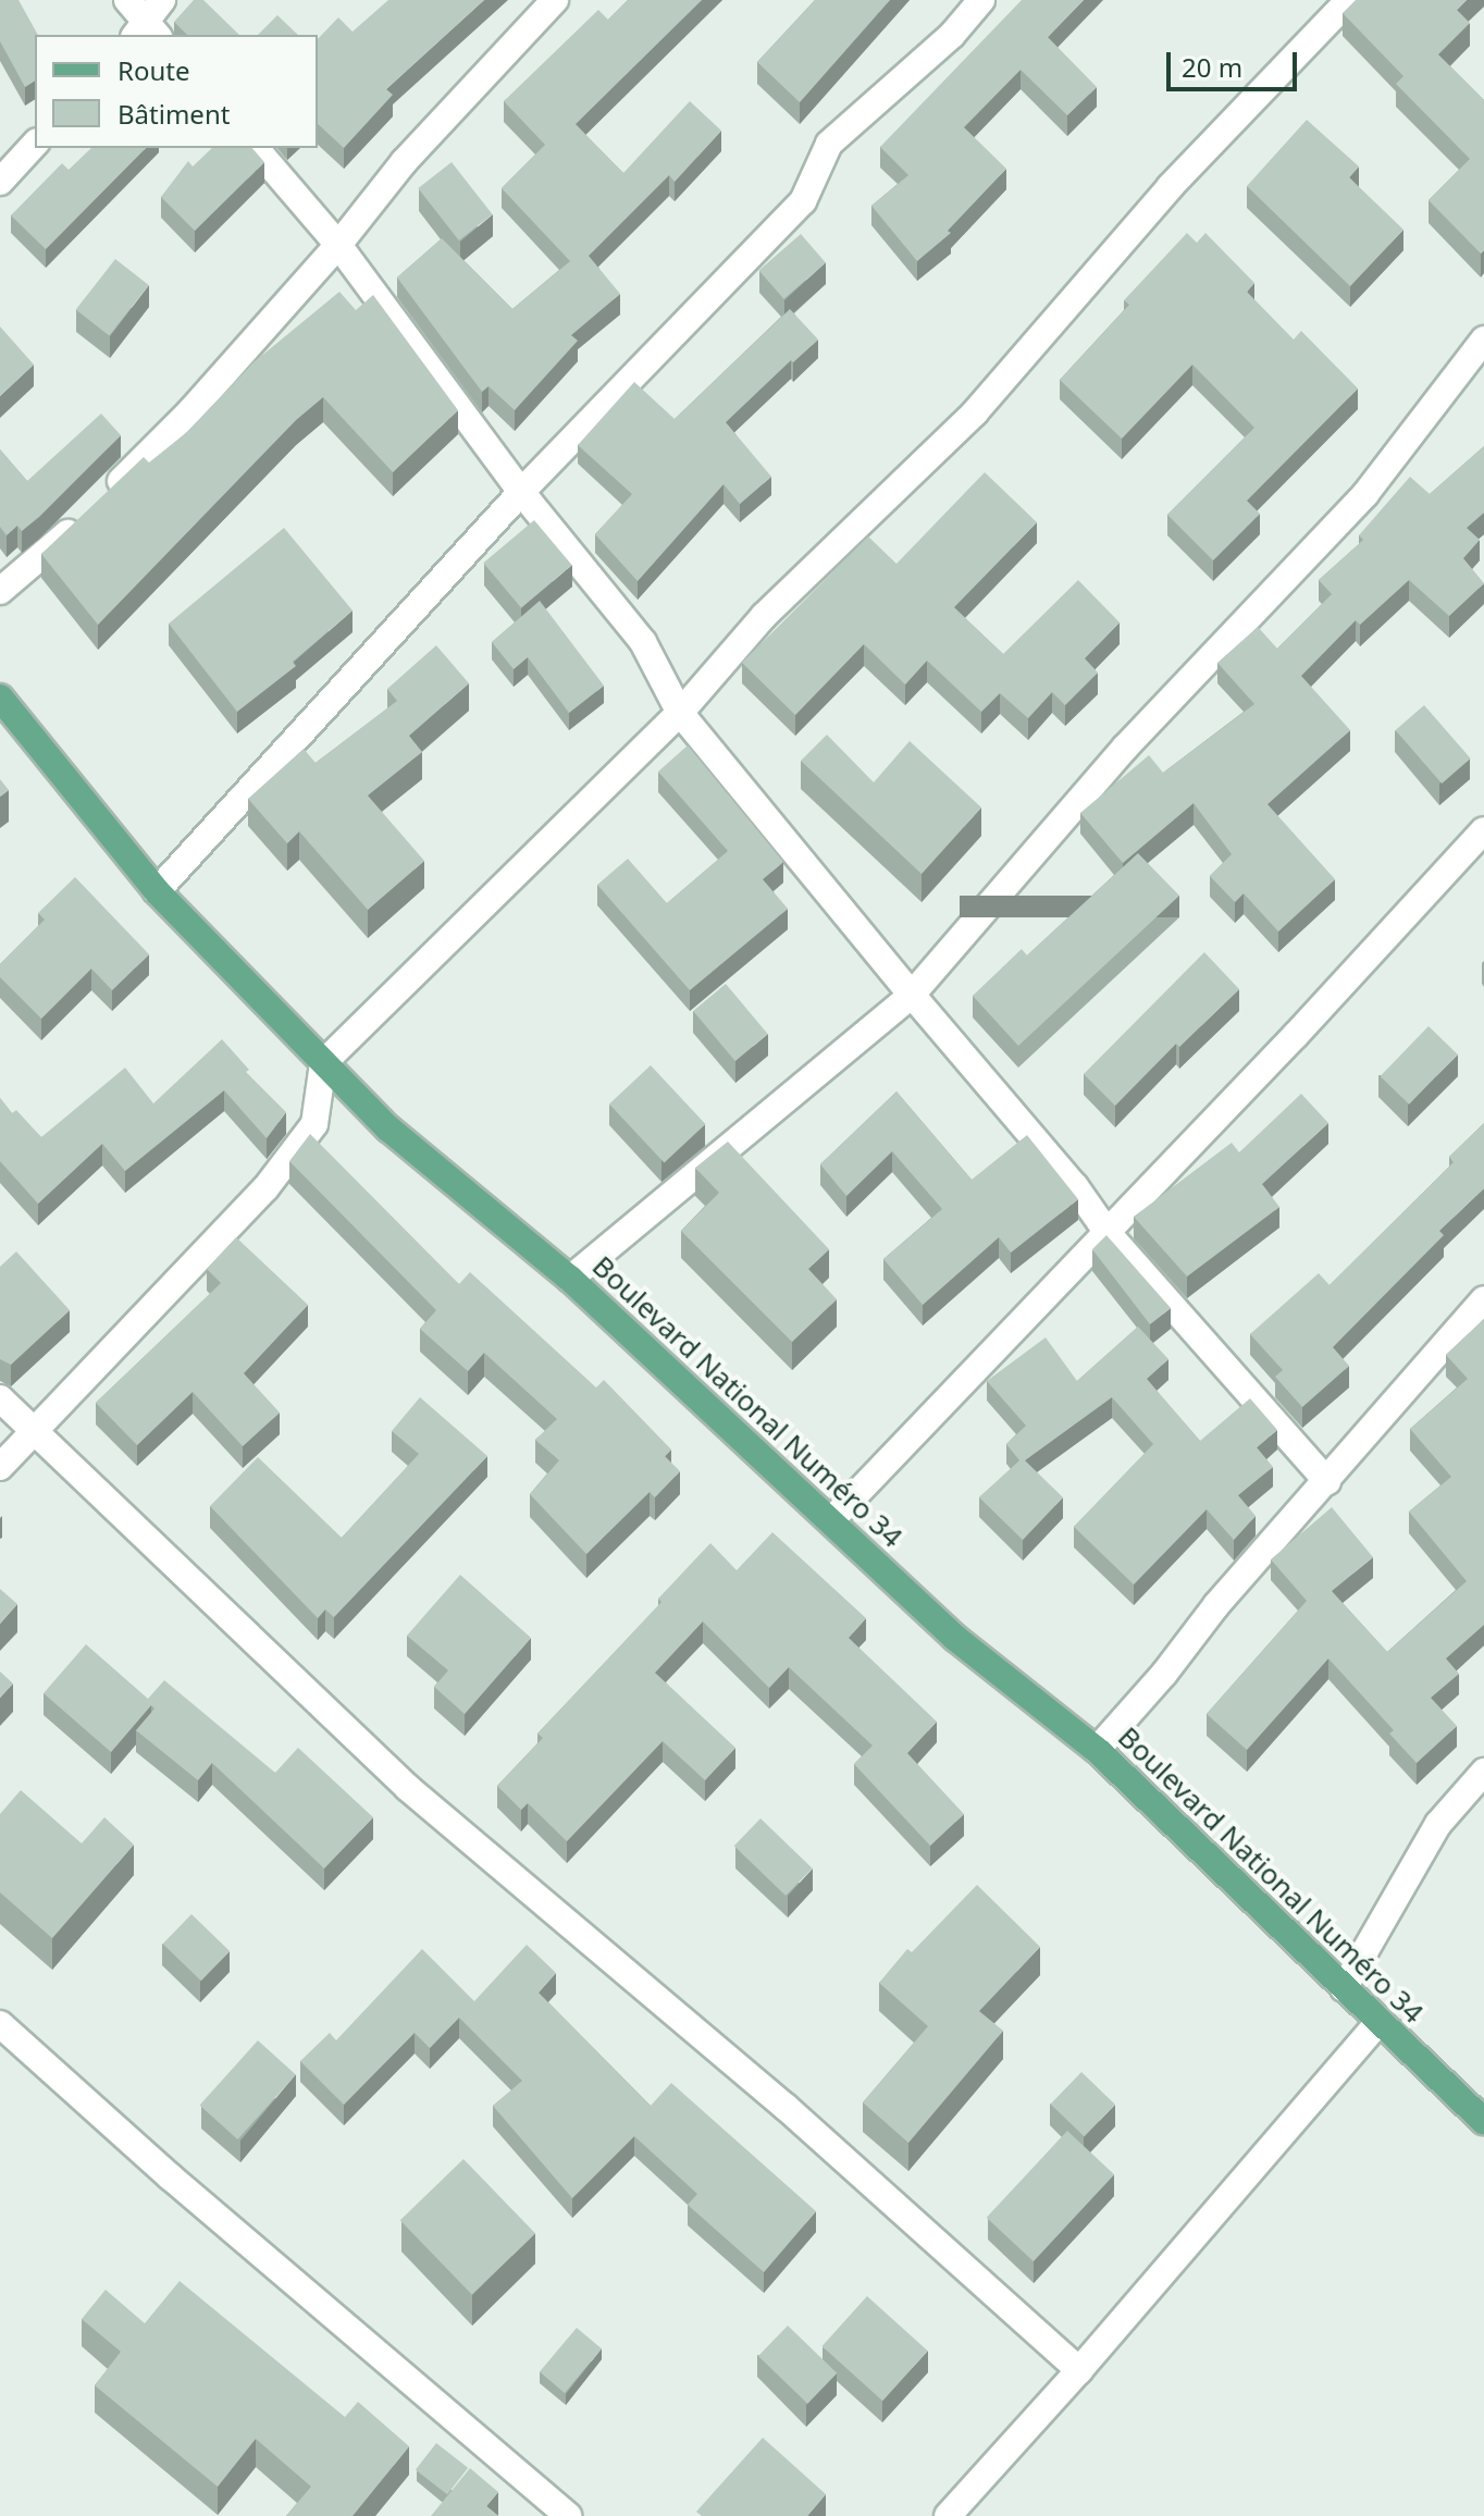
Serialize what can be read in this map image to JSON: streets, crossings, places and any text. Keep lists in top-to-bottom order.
{
  "streets": {
    "main road": ["Boulevard National Numéro 34"]
  },
  "legend": ["Route", "Bâtiment"],
  "scale_bar": "20 m"
}
